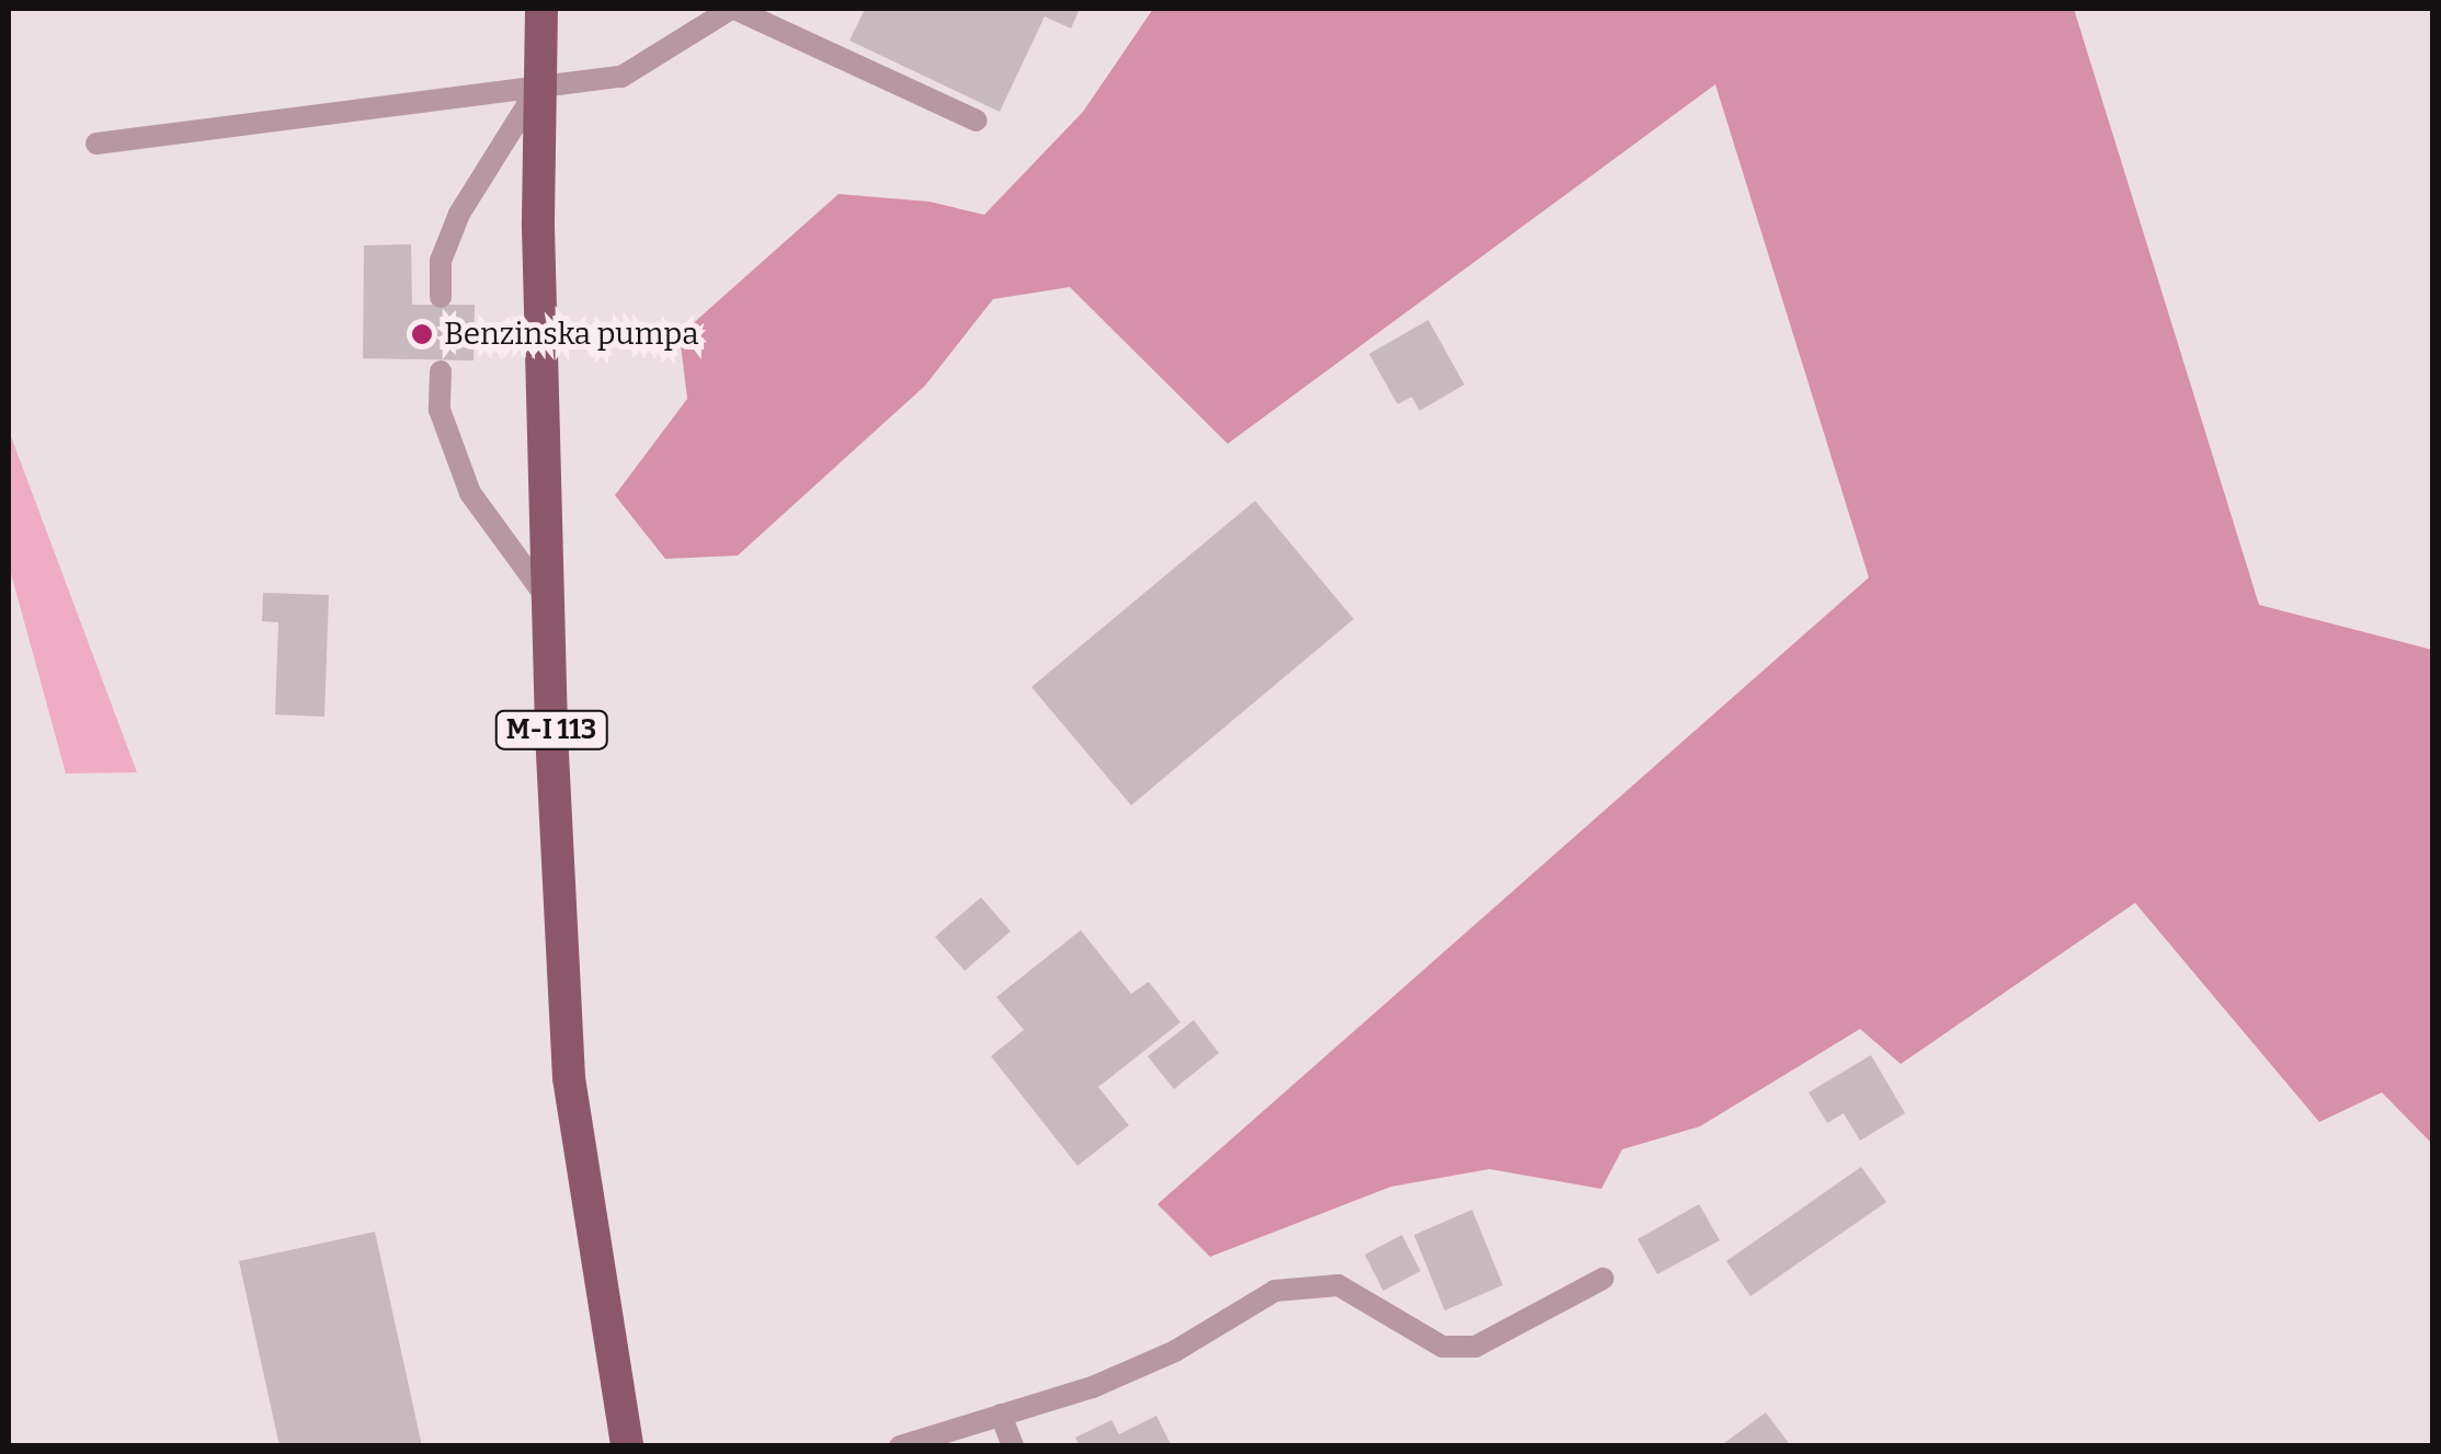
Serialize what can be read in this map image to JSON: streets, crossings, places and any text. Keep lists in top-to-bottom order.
{
  "streets": {
    "main road": ["M-I 113"]
  },
  "places": ["Benzinska pumpa"]
}
